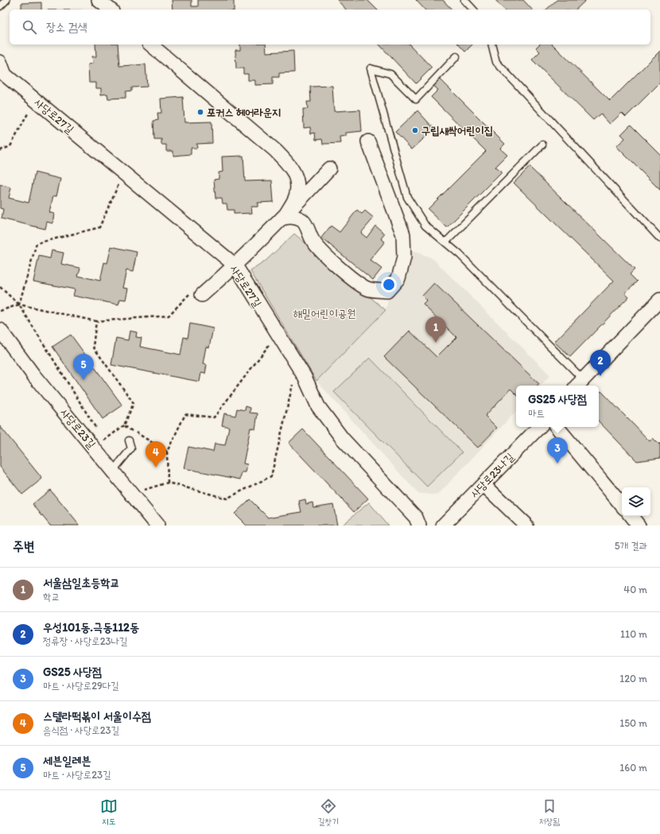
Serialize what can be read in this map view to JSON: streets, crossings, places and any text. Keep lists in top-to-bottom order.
{
  "streets": {
    "street": ["사당로27길", "사당로23길", "사당로23나길"]
  },
  "parks": ["해밀어린이공원"],
  "places": ["포커스 헤어라운지", "구립새싹어린이집"],
  "page": {
    "search": "장소 검색",
    "pins": [
      "1",
      "2",
      "5",
      "3",
      "4"
    ],
    "popup": ["GS25 사당점", "마트"],
    "heading": ["주변", "5개 결과"],
    "list": [
      {
        "mark": "1",
        "name": "서울삼일초등학교",
        "note": "학교",
        "value": "40 m"
      },
      {
        "mark": "2",
        "name": "우성101동.극동112동",
        "note": "정류장 · 사당로23나길",
        "value": "110 m"
      },
      {
        "mark": "3",
        "name": "GS25 사당점",
        "note": "마트 · 사당로29다길",
        "value": "120 m"
      },
      {
        "mark": "4",
        "name": "스텔라떡볶이 서울이수점",
        "note": "음식점 · 사당로23길",
        "value": "150 m"
      },
      {
        "mark": "5",
        "name": "세븐일레븐",
        "note": "마트 · 사당로23길",
        "value": "160 m"
      }
    ],
    "nav": ["지도", "길찾기", "저장됨"]
  }
}
